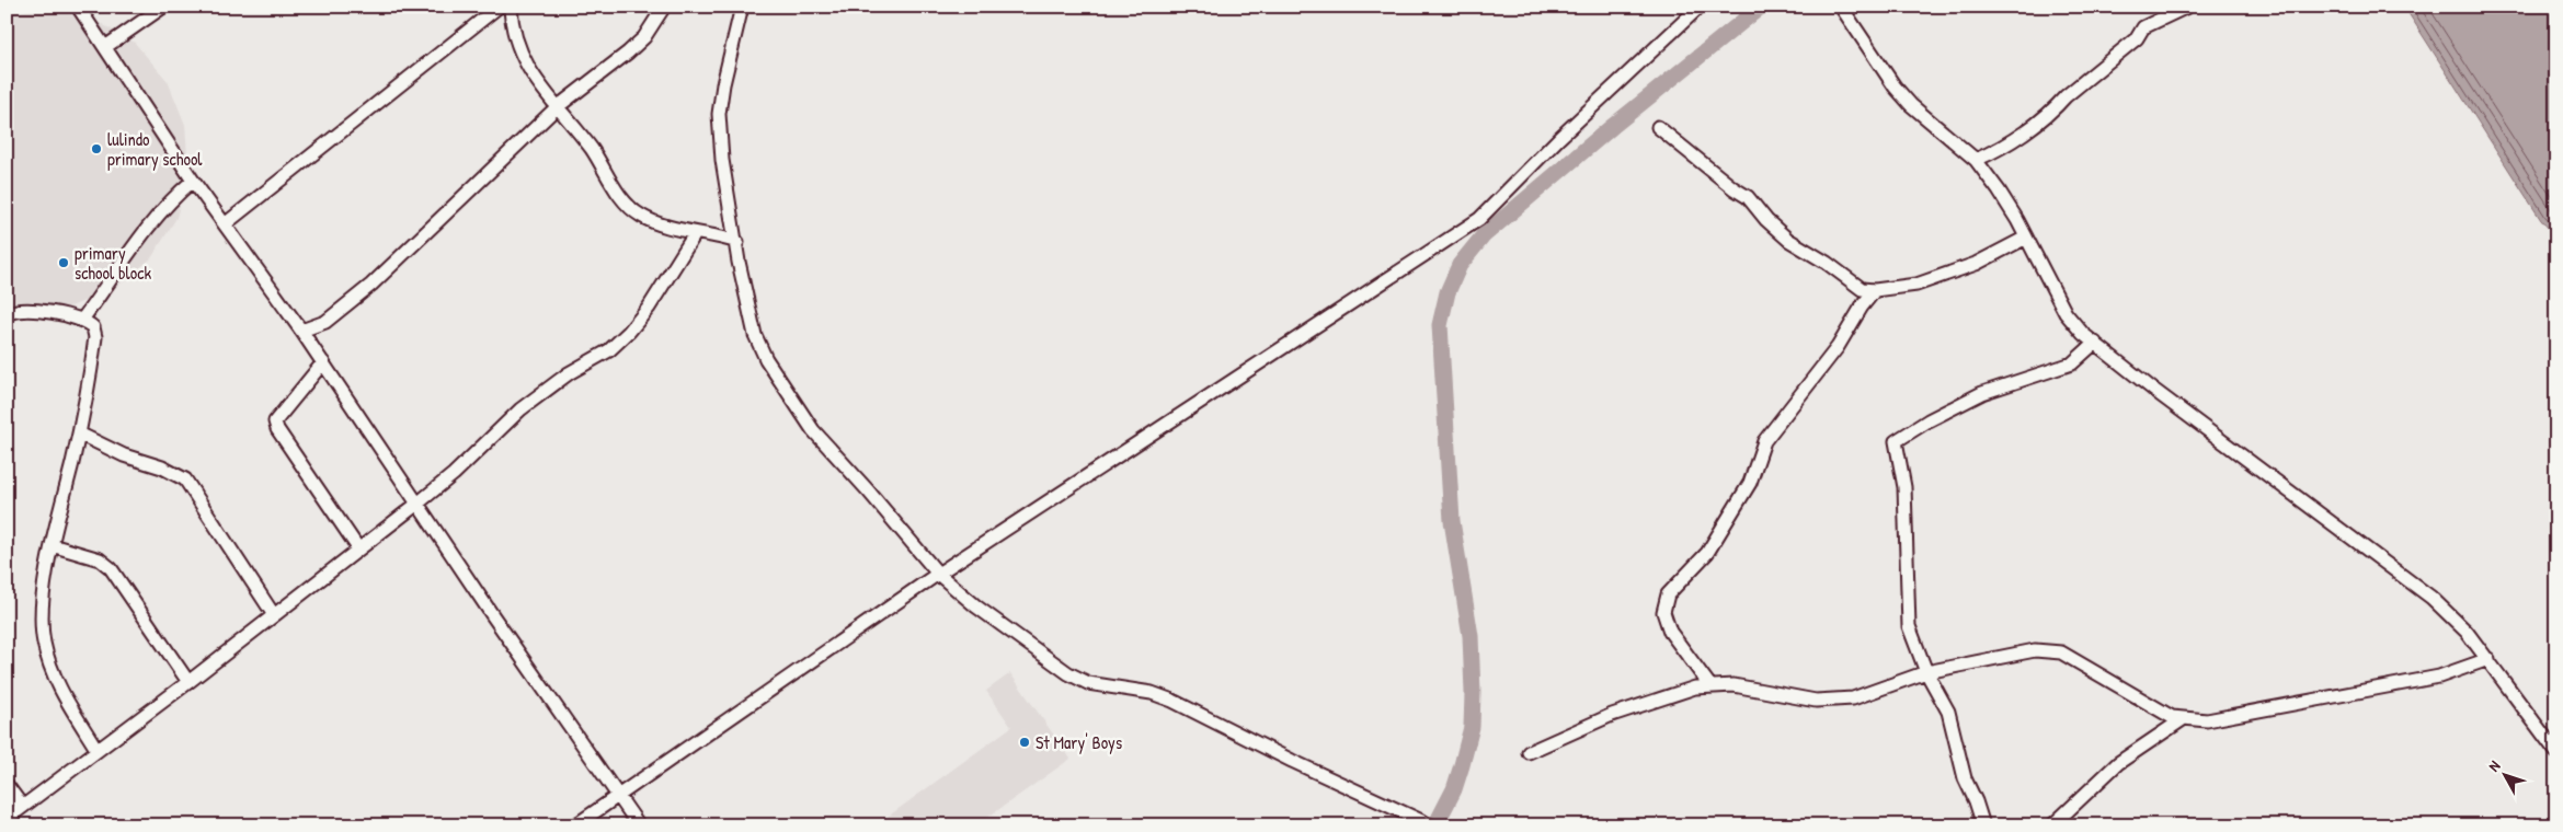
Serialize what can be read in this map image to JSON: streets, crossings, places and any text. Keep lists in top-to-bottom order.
{
  "places": ["lulindo primary school", "primary school block", "St Mary' Boys"],
  "north": "top left"
}
